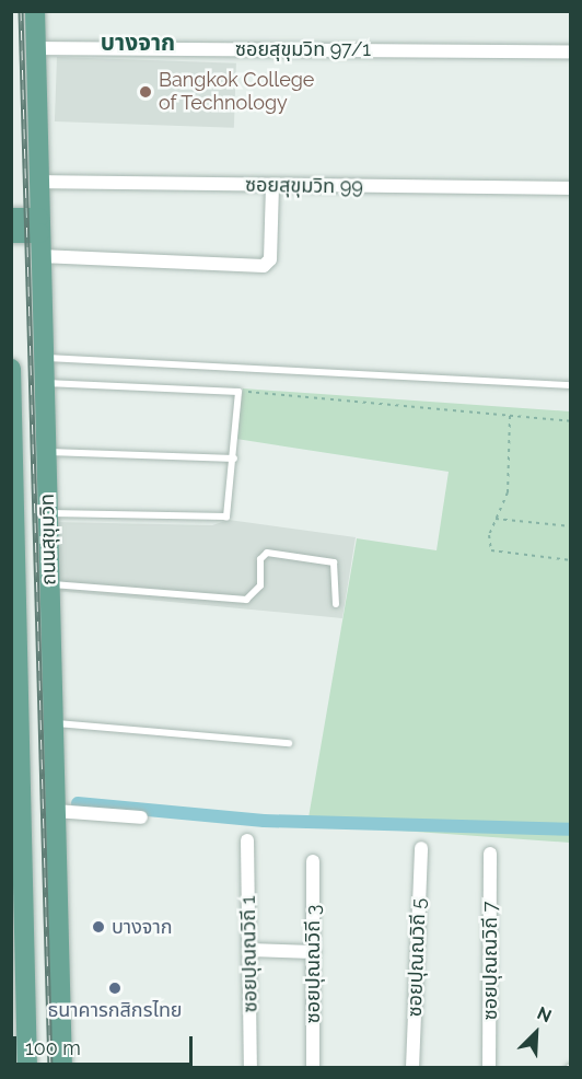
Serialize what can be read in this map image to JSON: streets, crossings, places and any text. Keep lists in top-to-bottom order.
{
  "streets": {
    "main road": ["ถนนสุขุมวิท"],
    "street": [
      "ซอยสุขุมวิท 97/1",
      "ซอยสุขุมวิท 99",
      "ซอยปุณณวิถี 1",
      "ซอยปุณณวิถี 5",
      "ซอยปุณณวิถี 7",
      "ซอยปุณณวิถี 3"
    ]
  },
  "crossings": [
    ["ซอยสุขุมวิท 97/1", "ถนนสุขุมวิท"],
    ["ซอยสุขุมวิท 99", "ถนนสุขุมวิท"]
  ],
  "districts": ["บางจาก"],
  "places": ["Bangkok College of Technology", "บางจาก", "ธนาคารกสิกรไทย"],
  "scale_bar": "100 m",
  "north": "top right"
}
